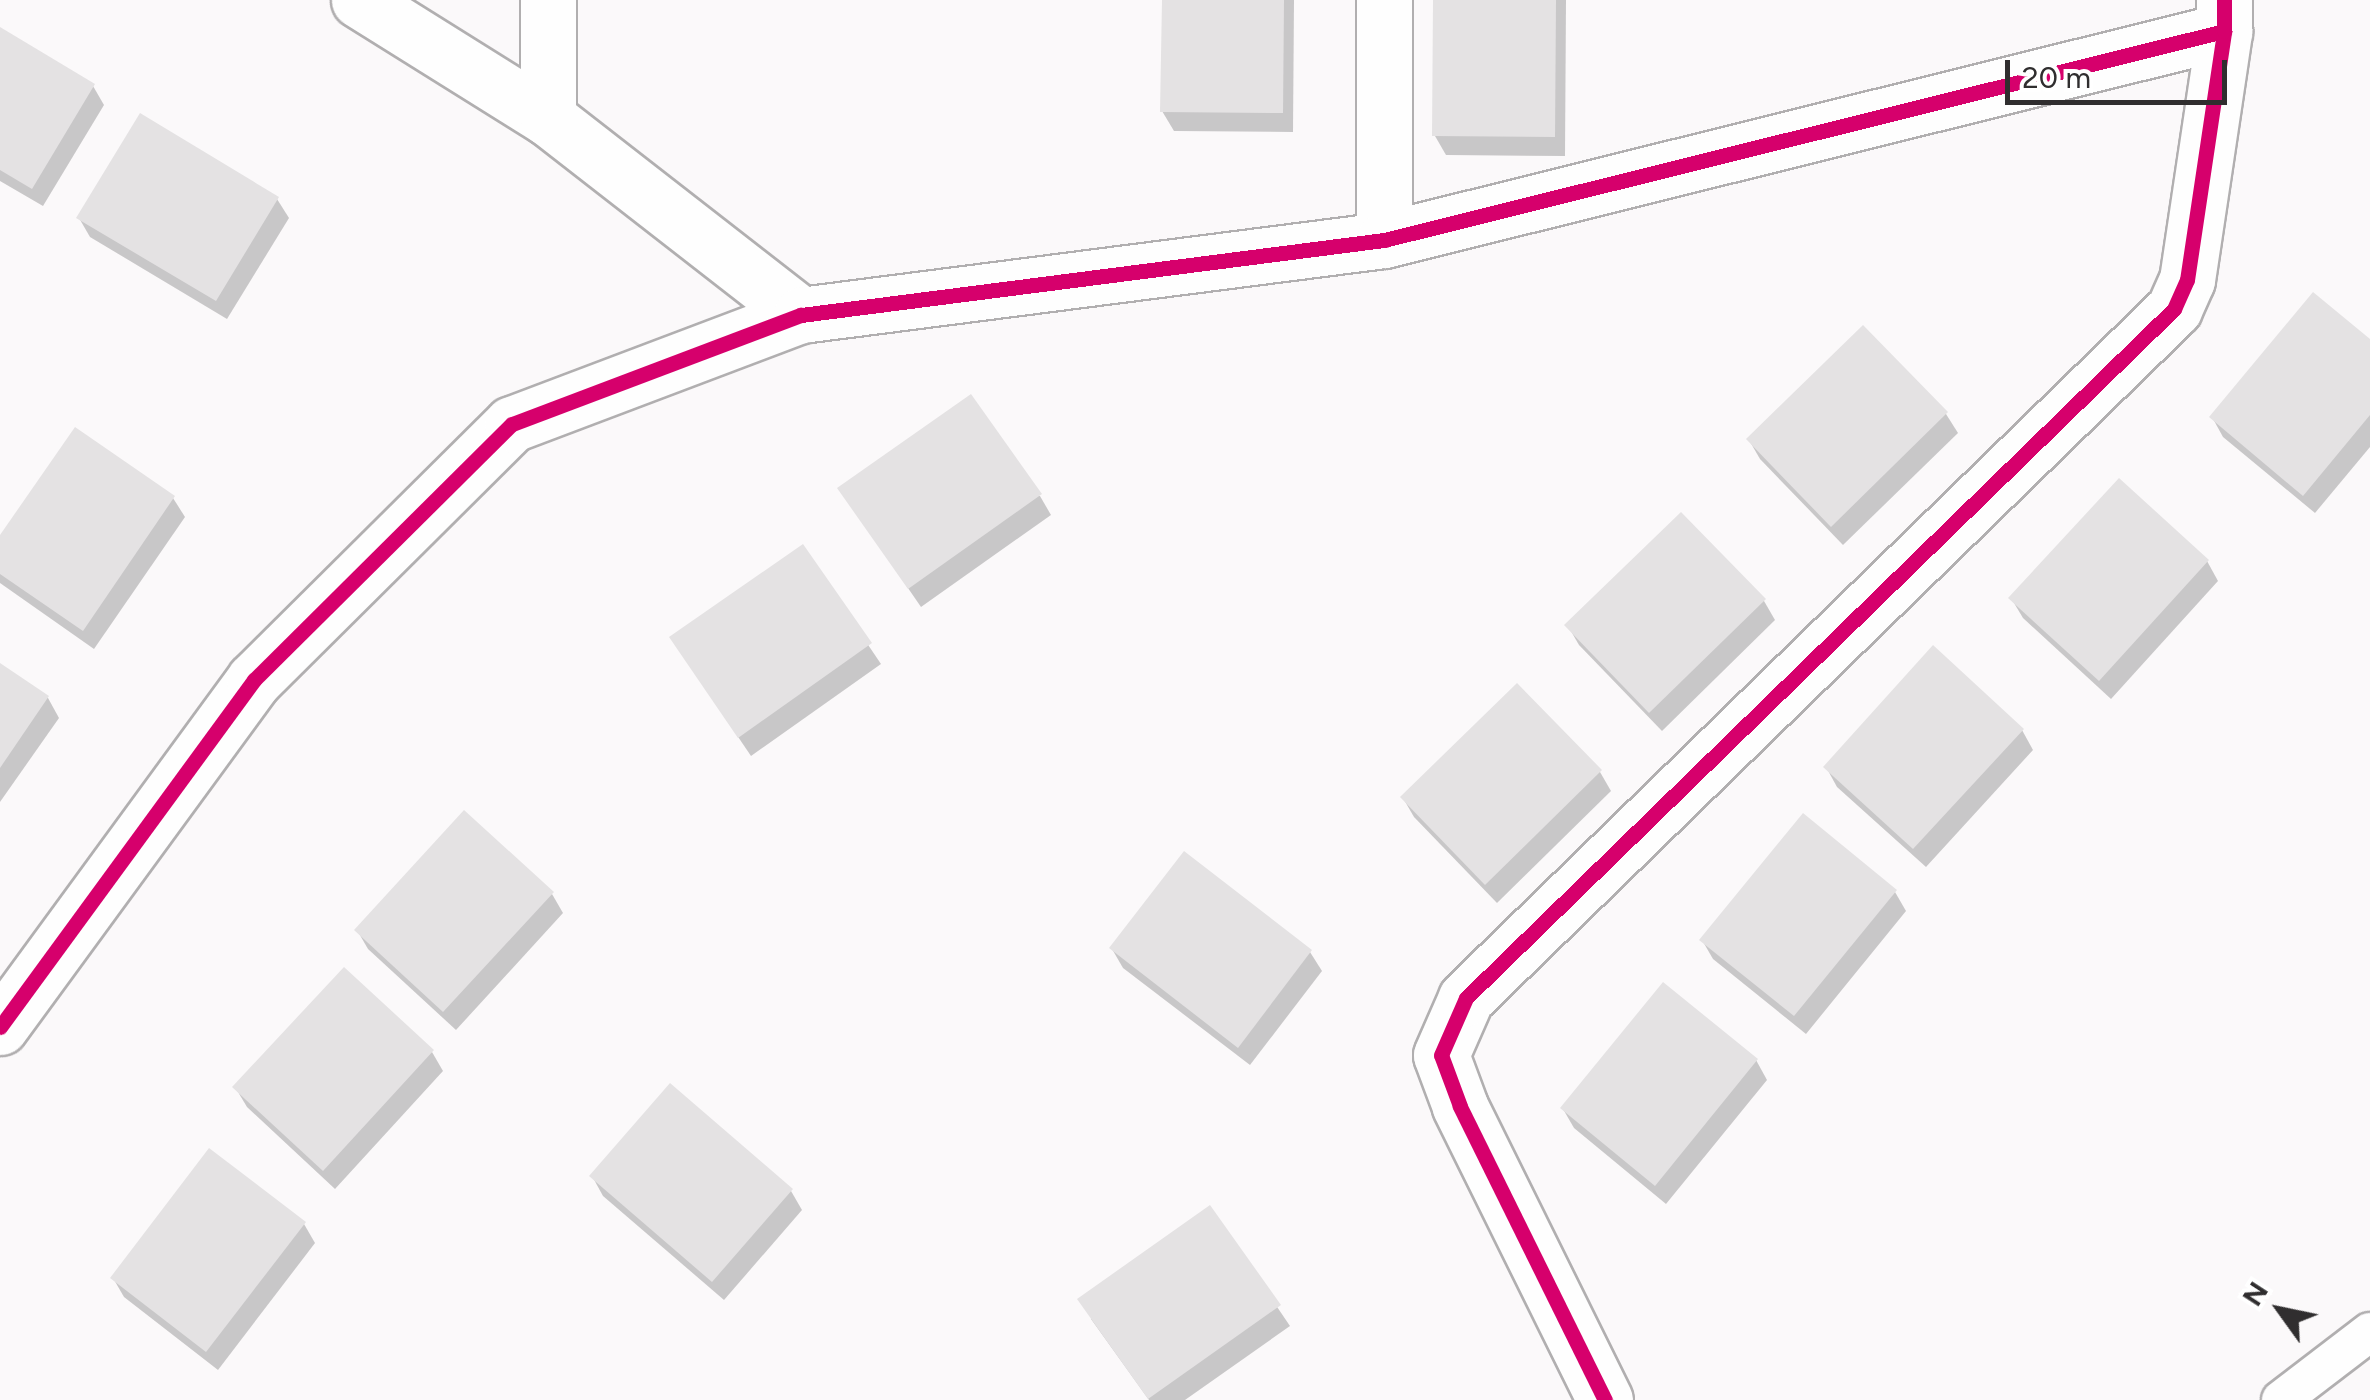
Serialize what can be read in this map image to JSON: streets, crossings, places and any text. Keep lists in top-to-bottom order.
{
  "scale_bar": "20 m",
  "north": "top left"
}
